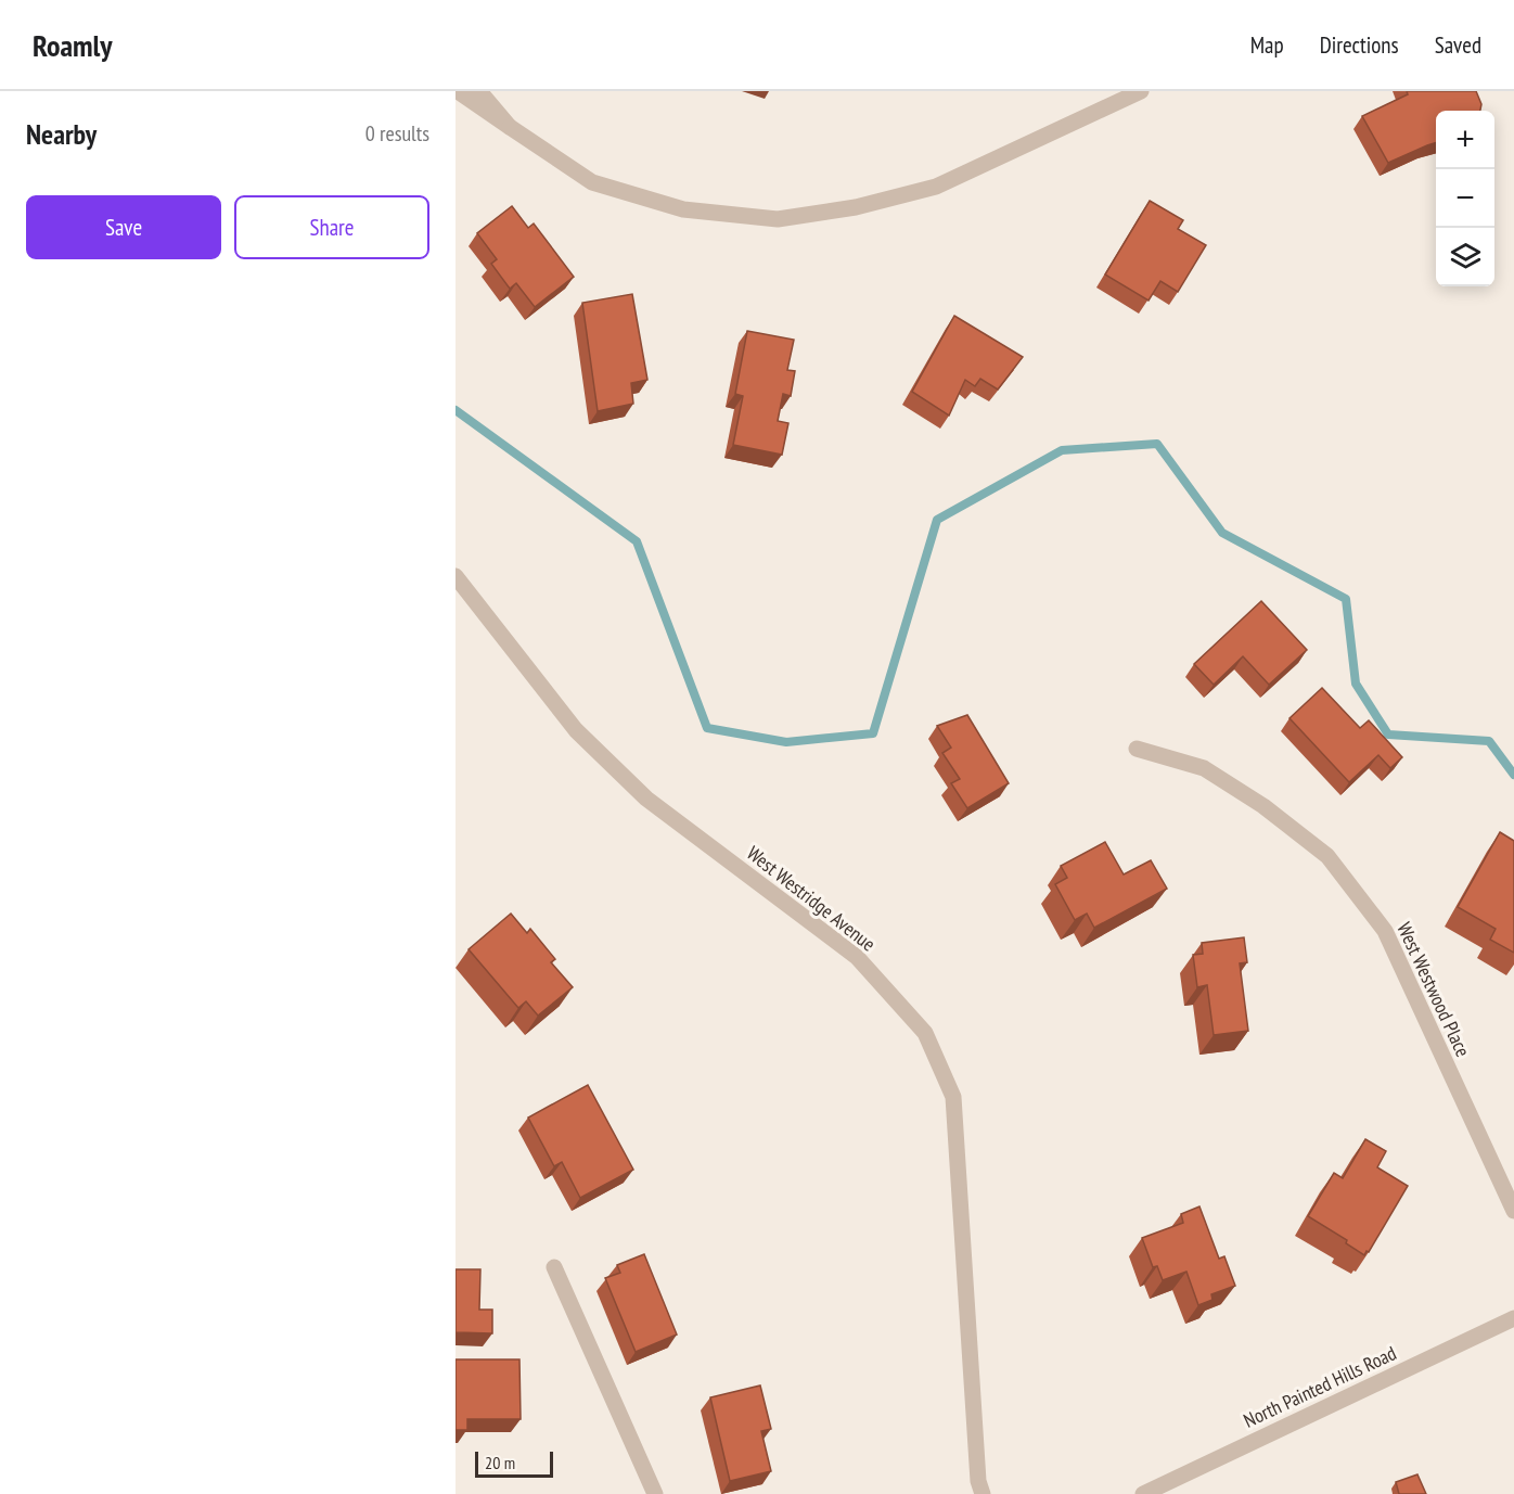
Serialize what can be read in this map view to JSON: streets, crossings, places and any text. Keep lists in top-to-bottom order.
{
  "streets": {
    "street": ["West Westridge Avenue", "West Westwood Place", "North Painted Hills Road"]
  },
  "scale_bar": "20 m",
  "page": {
    "header": "Roamly",
    "nav": ["Map", "Directions", "Saved"],
    "heading": ["Nearby", "0 results"],
    "map_buttons": ["+", "−"],
    "buttons": ["Save", "Share"],
    "scale": "20 m"
  }
}
